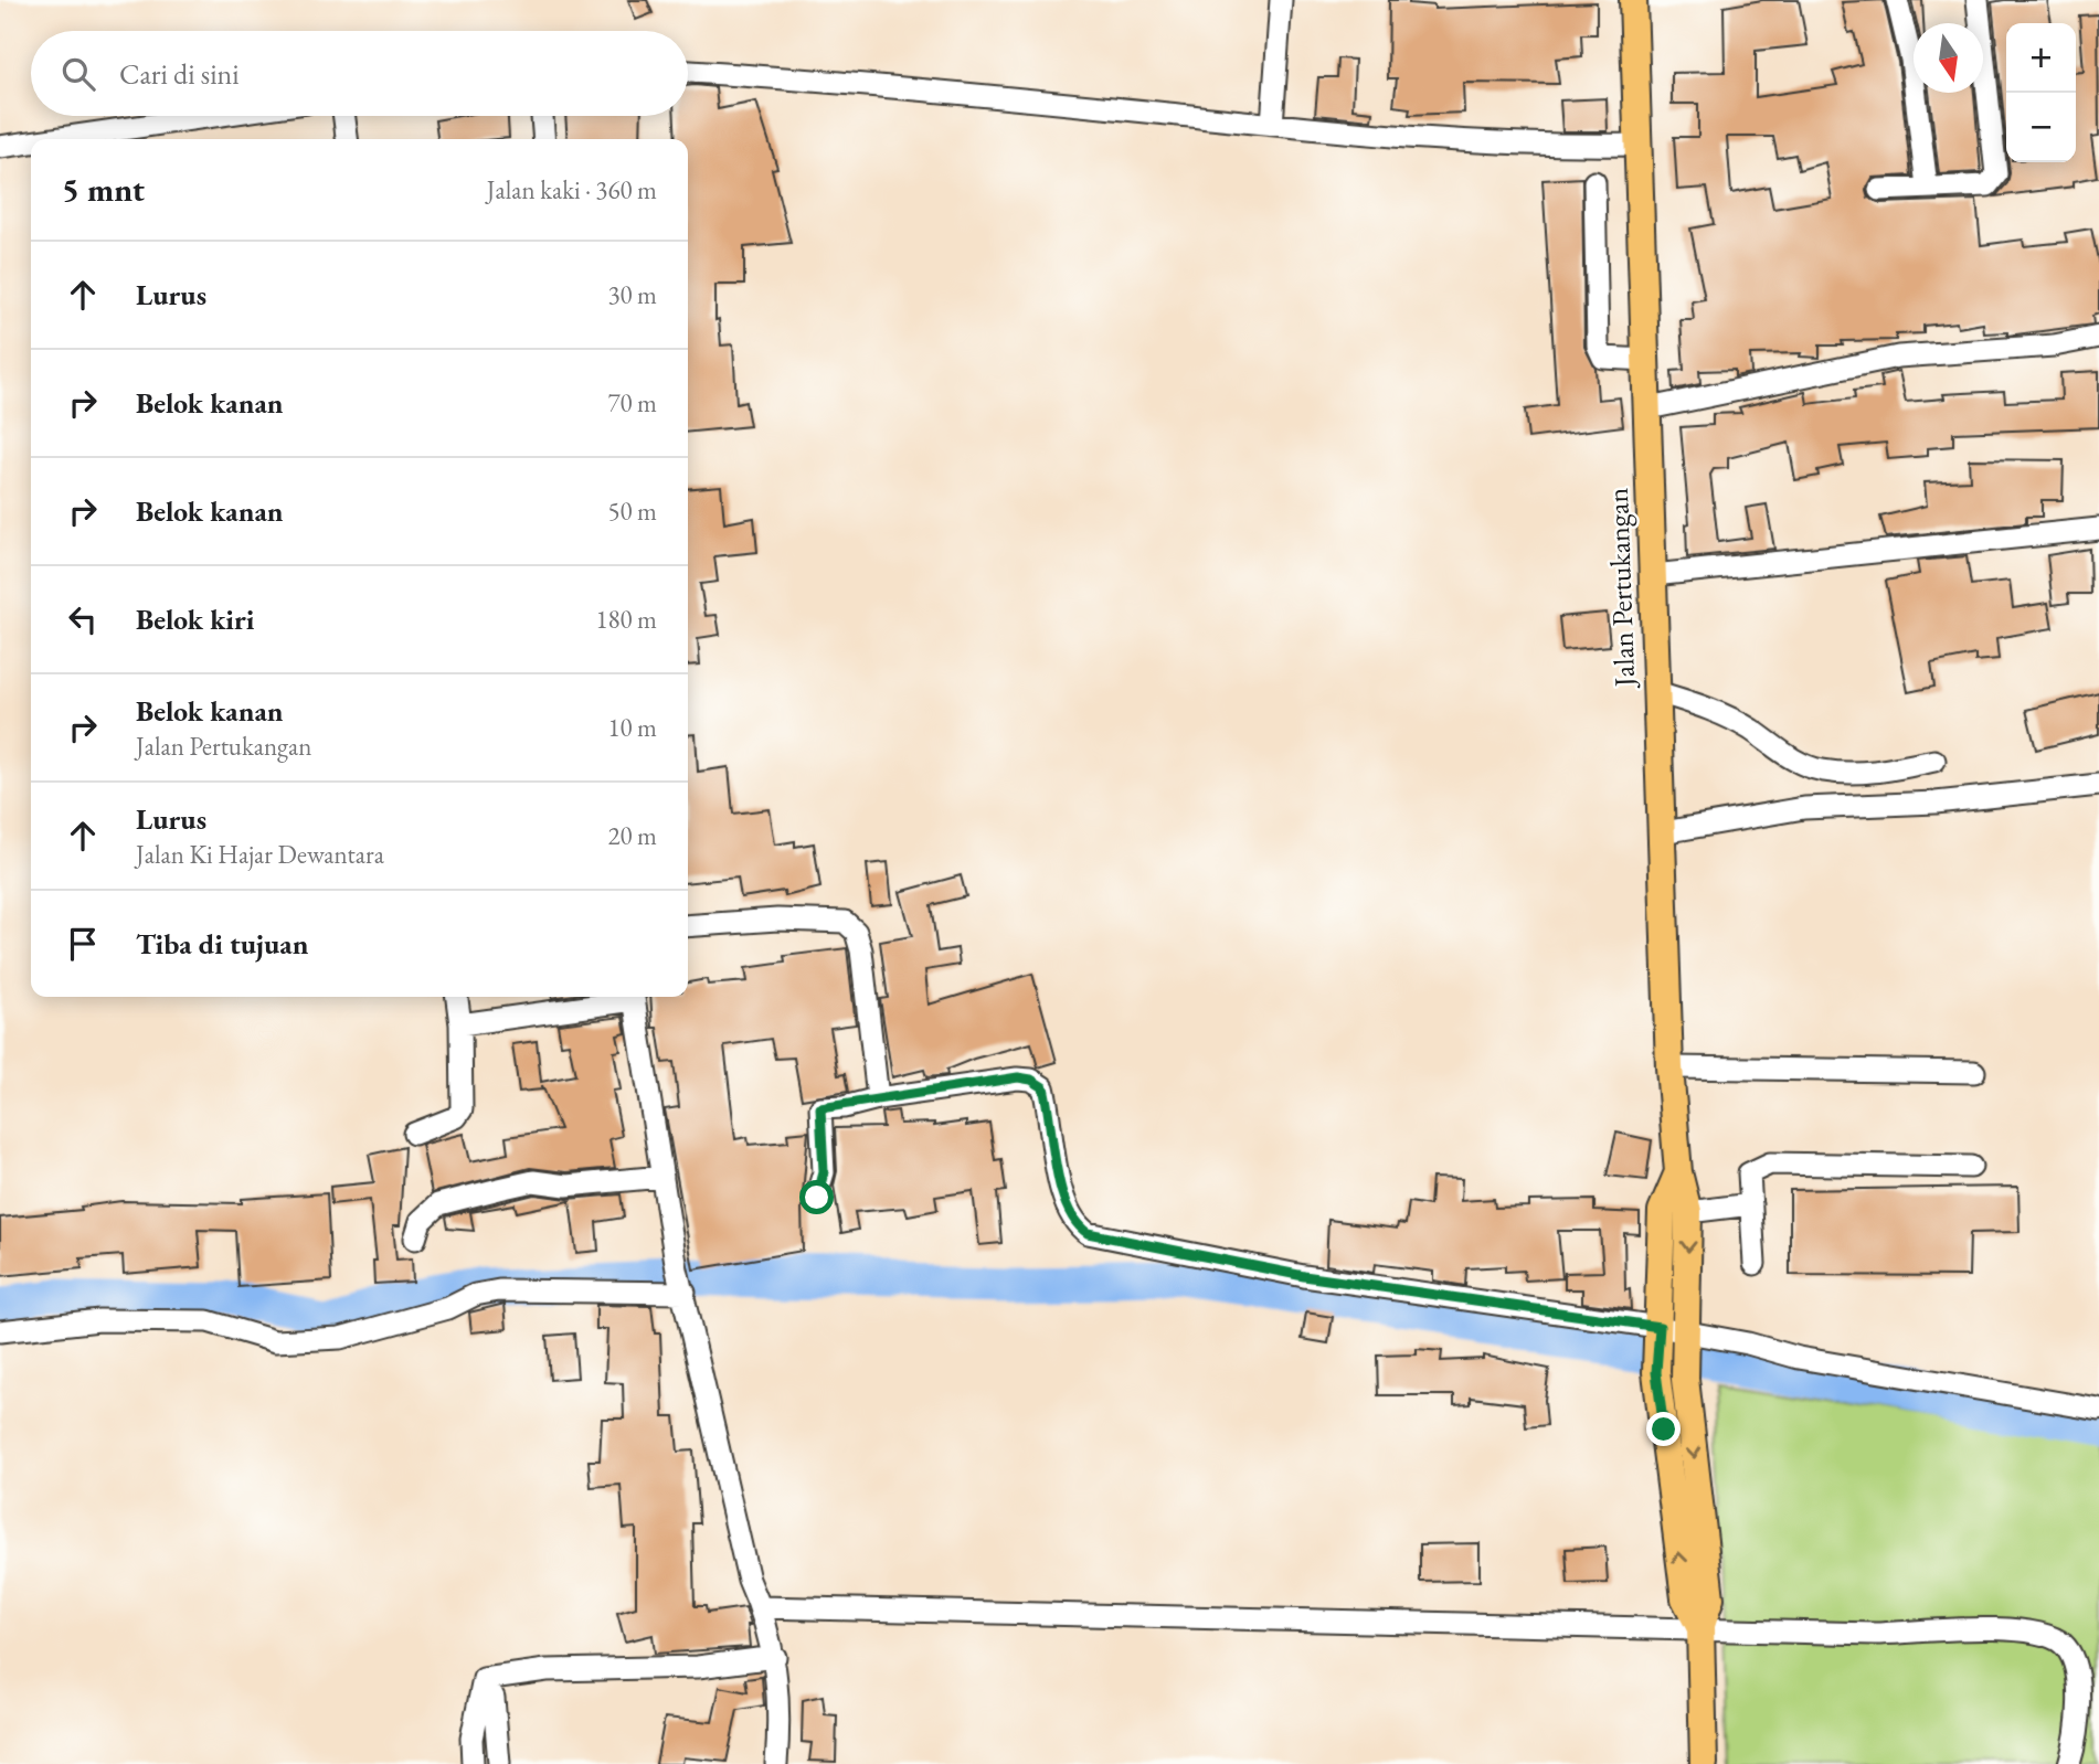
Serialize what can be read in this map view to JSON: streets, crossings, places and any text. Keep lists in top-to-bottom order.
{
  "streets": {
    "main road": ["Jalan Pertukangan"]
  },
  "north": "bottom",
  "page": {
    "map_buttons": ["+", "−"],
    "search": "Cari di sini",
    "heading": ["5 mnt", "Jalan kaki · 360 m"],
    "list": [
      ["Lurus", "30 m"],
      ["Belok kanan", "70 m"],
      ["Belok kanan", "50 m"],
      ["Belok kiri", "180 m"],
      ["Belok kanan", "Jalan Pertukangan", "10 m"],
      ["Lurus", "Jalan Ki Hajar Dewantara", "20 m"],
      "Tiba di tujuan"
    ]
  }
}
